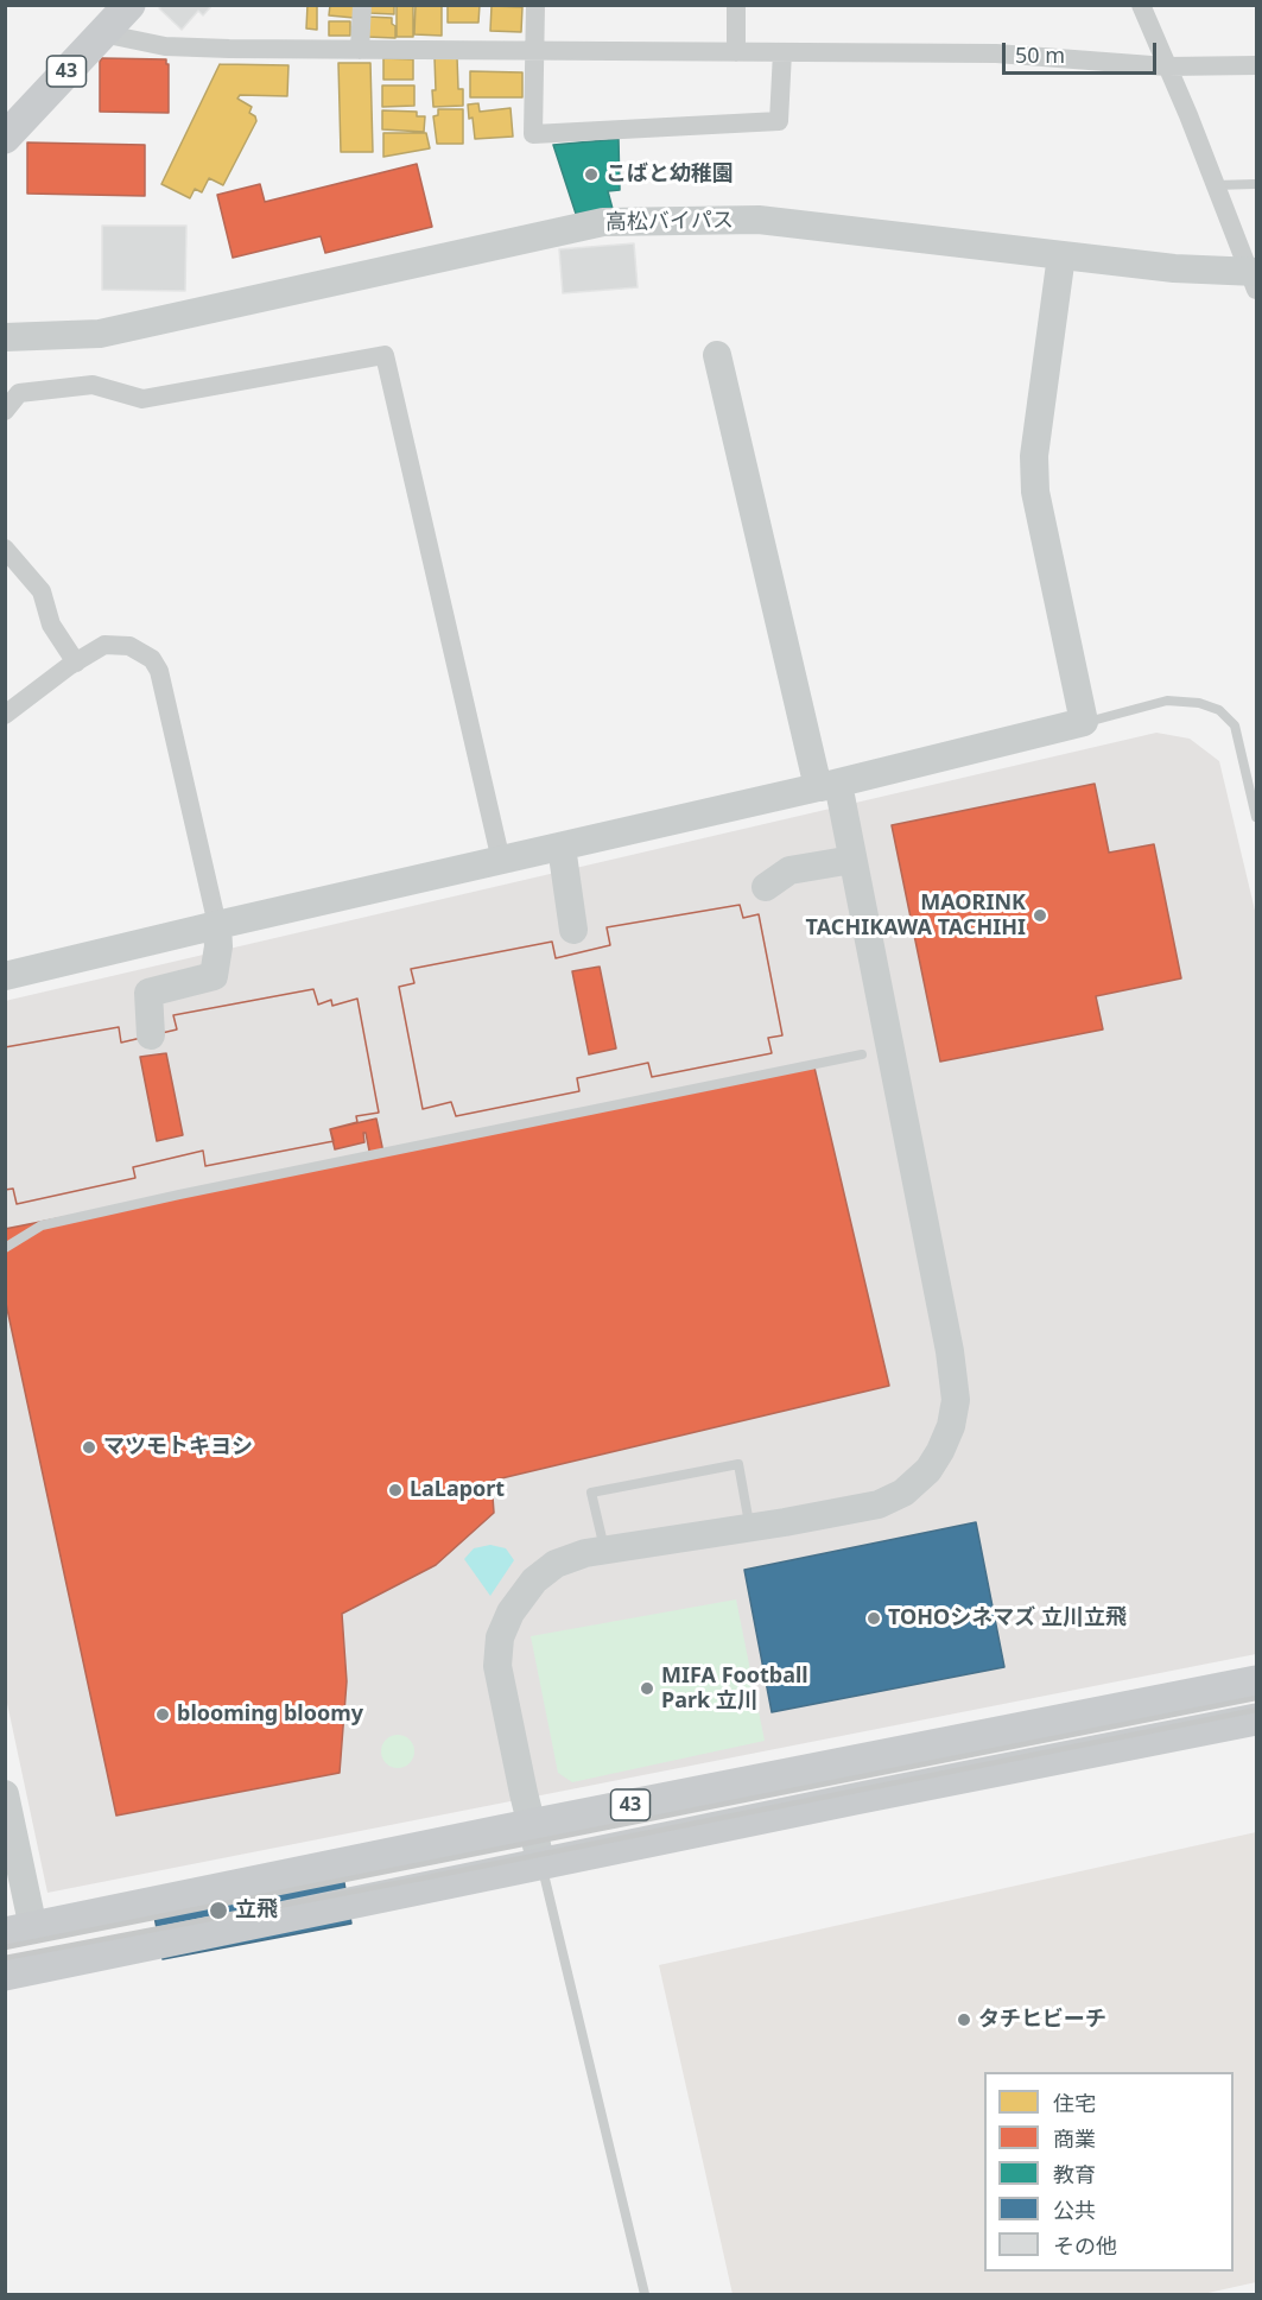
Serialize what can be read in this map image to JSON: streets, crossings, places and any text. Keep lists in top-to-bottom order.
{
  "streets": {
    "main road": ["43"],
    "street": ["高松バイパス"]
  },
  "places": [
    "こばと幼稚園",
    "MAORINK TACHIKAWA TACHIHI",
    "マツモトキヨシ",
    "LaLaport",
    "TOHOシネマズ 立川立飛",
    "MIFA Football Park 立川",
    "blooming bloomy",
    "立飛",
    "タチヒビーチ"
  ],
  "legend": [
    "住宅",
    "商業",
    "教育",
    "公共",
    "その他"
  ],
  "scale_bar": "50 m"
}
